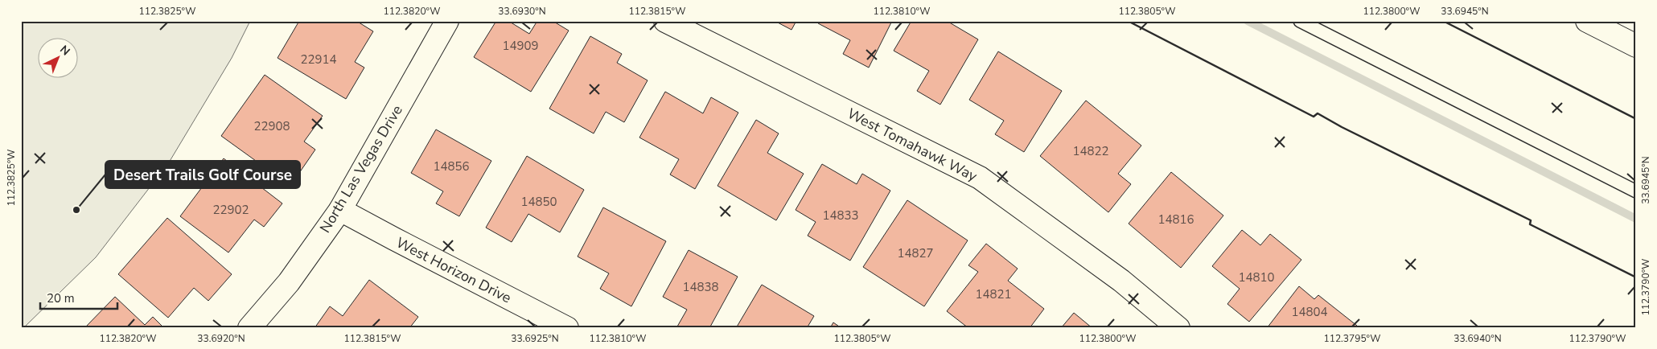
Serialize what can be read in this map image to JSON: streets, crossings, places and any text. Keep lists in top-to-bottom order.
{
  "streets": {
    "main road": ["West Tomahawk Way", "North Las Vegas Drive", "West Horizon Drive"]
  },
  "crossings": [
    ["North Las Vegas Drive", "West Horizon Drive"]
  ],
  "places": ["Desert Trails Golf Course"],
  "house_numbers": [
    "14909",
    "22914",
    "22908",
    "14822",
    "14856",
    "14850",
    "22902",
    "14833",
    "14816",
    "14827",
    "14810",
    "14838",
    "14821",
    "14804"
  ],
  "scale_bar": "20 m",
  "north": "top right",
  "coordinates": [
    "112.3825°W",
    "112.3820°W",
    "33.6930°N",
    "112.3815°W",
    "112.3810°W",
    "112.3805°W",
    "112.3800°W",
    "33.6945°N",
    "112.3790°W",
    "33.6920°N",
    "33.6925°N",
    "112.3795°W",
    "33.6940°N"
  ]
}
